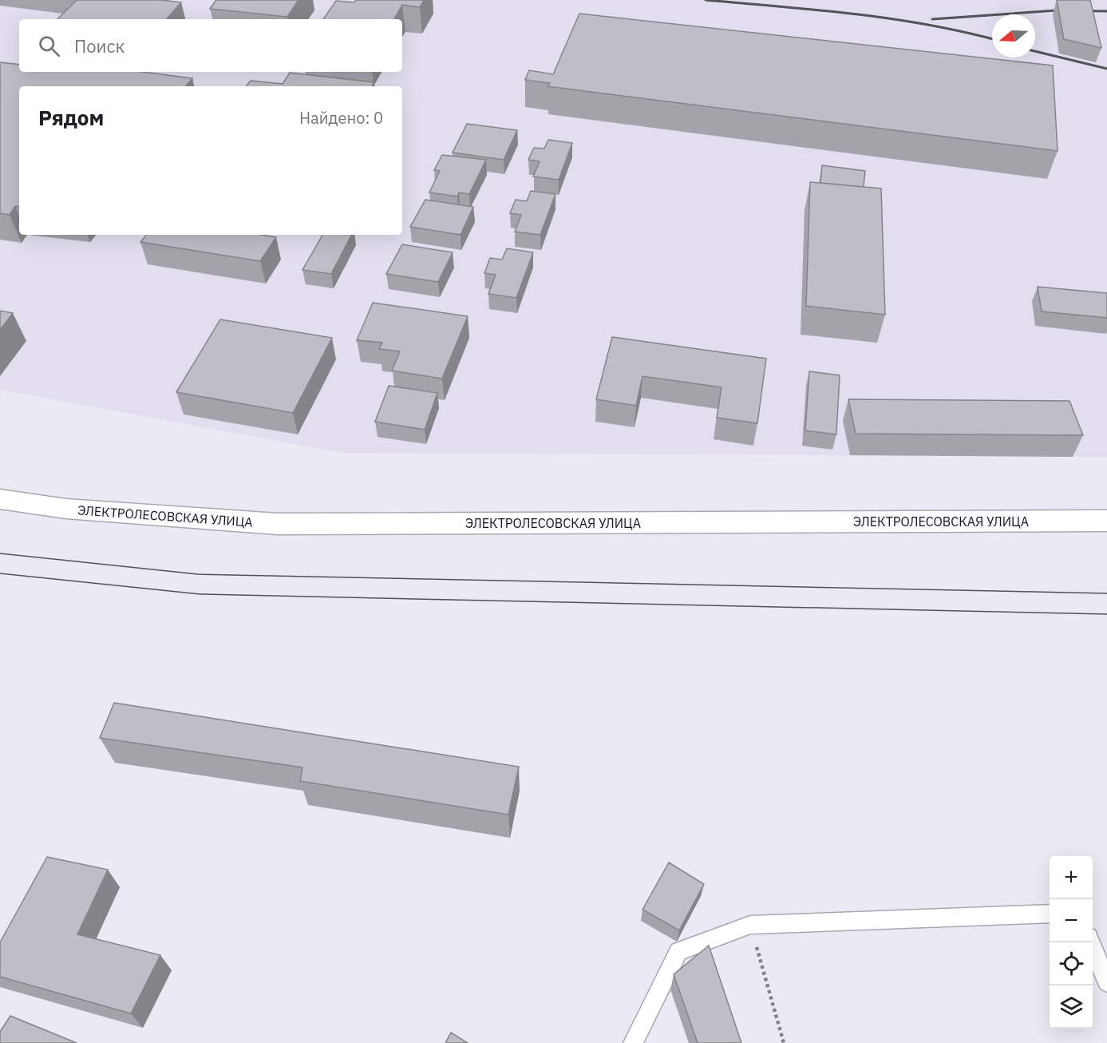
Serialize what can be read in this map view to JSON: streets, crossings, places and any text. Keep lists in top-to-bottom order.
{
  "streets": {
    "main road": ["ЭЛЕКТРОЛЕСОВСКАЯ УЛИЦА"]
  },
  "north": "left",
  "page": {
    "search": "Поиск",
    "heading": ["Рядом", "Найдено: 0"],
    "map_buttons": ["+", "−"]
  }
}
